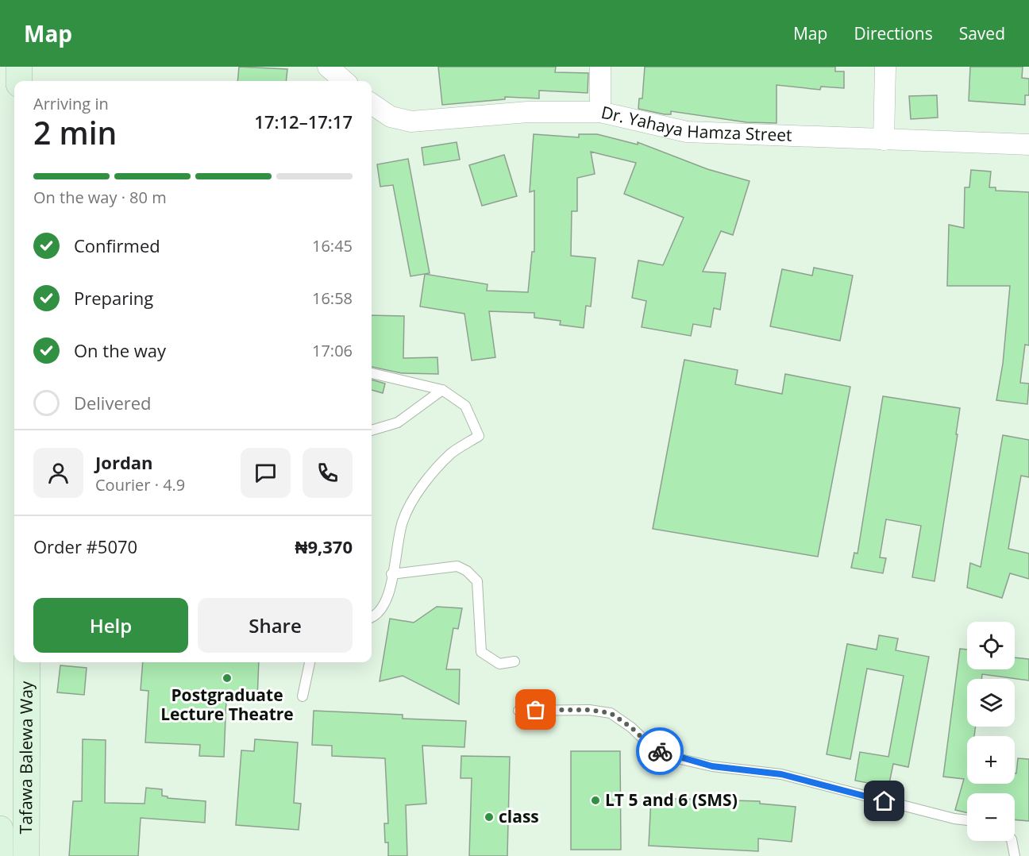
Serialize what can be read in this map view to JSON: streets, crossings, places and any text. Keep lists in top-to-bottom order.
{
  "streets": {
    "main road": ["Tafawa Balewa Way"],
    "street": ["Dr. Yahaya Hamza Street"]
  },
  "places": ["Postgraduate Lecture Theatre", "LT 5 and 6 (SMS)", "class"],
  "page": {
    "header": "Map",
    "nav": ["Map", "Directions", "Saved"],
    "heading": ["2 min", "Arriving in", "17:12–17:17"],
    "panel": [
      "Jordan",
      "Courier · 4.9",
      "Order #5070",
      "₦9,370"
    ],
    "bar": "On the way · 80 m",
    "list": [
      ["Confirmed", "16:45"],
      ["Preparing", "16:58"],
      ["On the way", "17:06"],
      "Delivered"
    ],
    "buttons": ["Help", "Share"],
    "map_buttons": ["+", "−"]
  }
}
